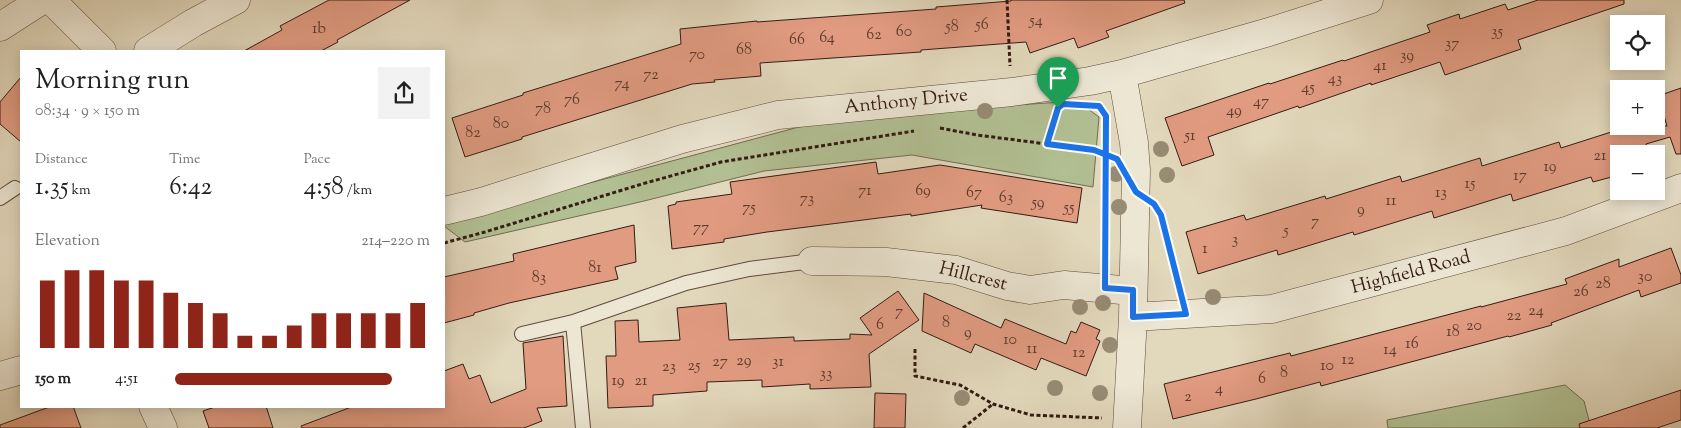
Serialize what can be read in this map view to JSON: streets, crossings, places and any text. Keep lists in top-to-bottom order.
{
  "streets": {
    "street": ["Anthony Drive", "Highfield Road", "Hillcrest"]
  },
  "crossings": [
    ["Highfield Road", "Hillcrest"]
  ],
  "house_numbers": [
    "54",
    "56",
    "58",
    "1b",
    "60",
    "35",
    "62",
    "64",
    "66",
    "37",
    "68",
    "70",
    "39",
    "41",
    "72",
    "43",
    "74",
    "45",
    "76",
    "47",
    "78",
    "49",
    "80",
    "82",
    "51",
    "21",
    "19",
    "17",
    "15",
    "71",
    "69",
    "67",
    "13",
    "63",
    "73",
    "11",
    "59",
    "75",
    "55",
    "9",
    "7",
    "77",
    "5",
    "3",
    "1",
    "81",
    "30",
    "83",
    "28",
    "26",
    "24",
    "7",
    "22",
    "8",
    "6",
    "20",
    "18",
    "9",
    "10",
    "16",
    "11",
    "14",
    "12",
    "12",
    "29",
    "27",
    "31",
    "25",
    "10",
    "23",
    "8",
    "33",
    "6",
    "19",
    "21",
    "4",
    "2"
  ],
  "page": {
    "map_buttons": ["+", "−"],
    "heading": ["Morning run", "08:34 · 9 × 150 m"],
    "stats": [
      ["Distance", "1.35 km"],
      ["Time", "6:42"],
      ["Pace", "4:58 /km"]
    ],
    "chart": ["Elevation", "214–220 m"],
    "list": [
      {
        "name": "150 m",
        "note": "4:51"
      }
    ]
  }
}
